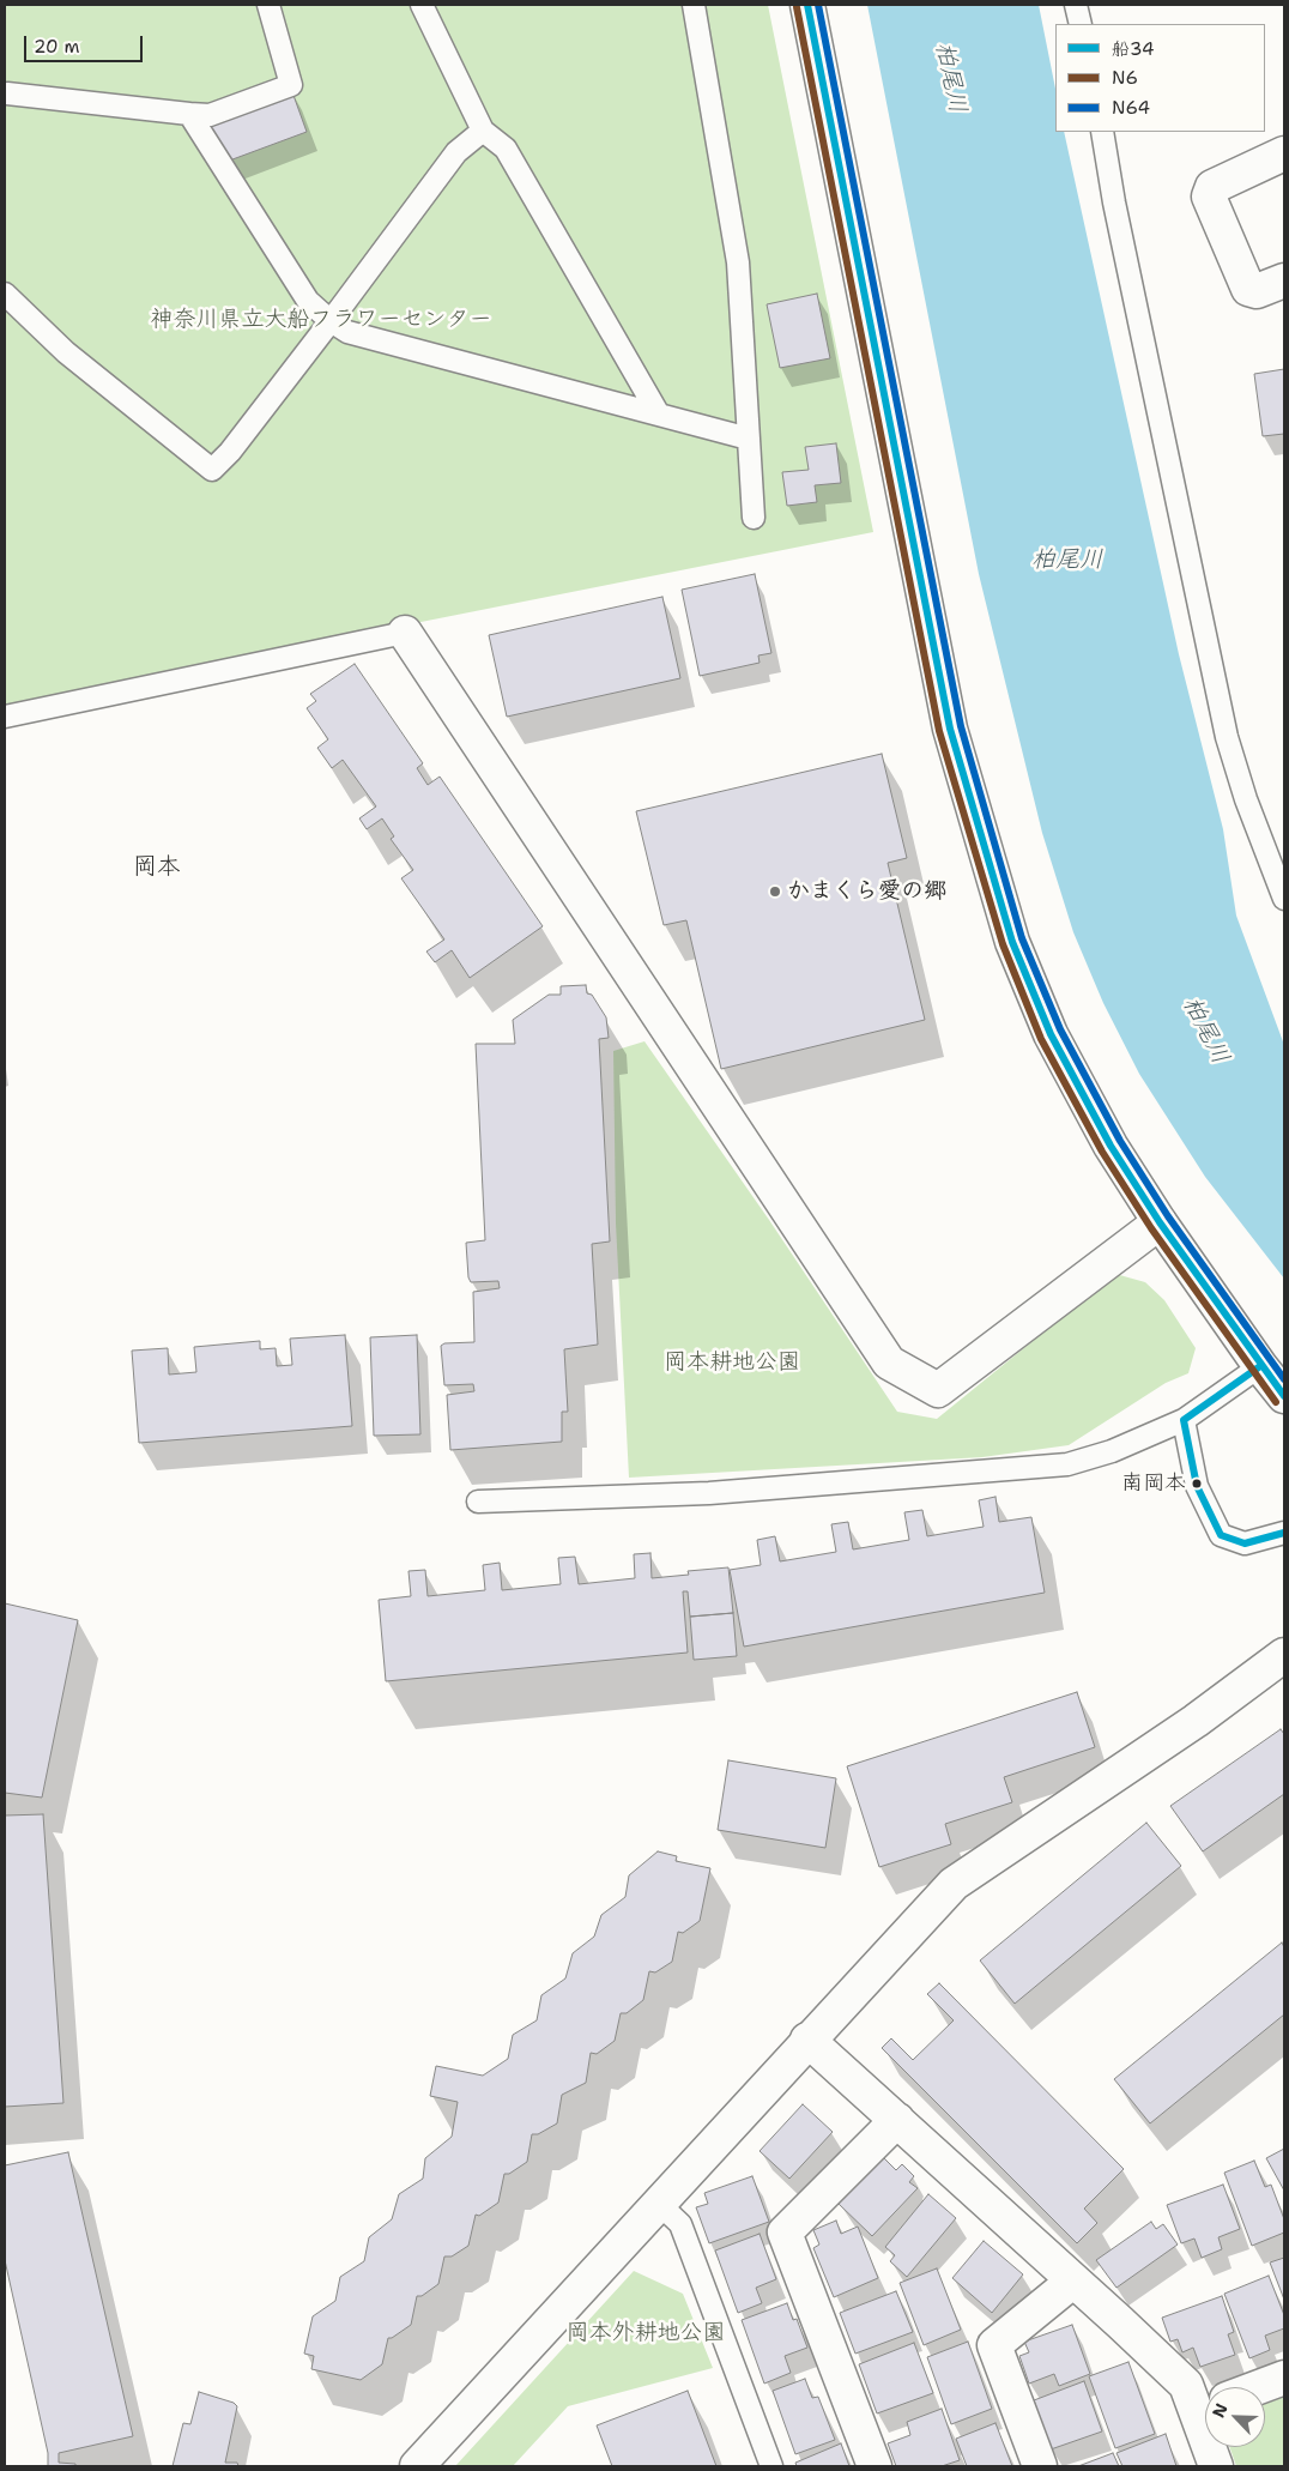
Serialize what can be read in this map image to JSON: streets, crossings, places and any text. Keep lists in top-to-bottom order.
{
  "districts": ["岡本"],
  "water": ["柏尾川"],
  "parks": ["神奈川県立大船フラワーセンター", "岡本耕地公園", "岡本外耕地公園"],
  "places": ["かまくら愛の郷", "南岡本"],
  "lines": ["transit line 船34", "transit line N64", "transit line N6"],
  "legend": ["船34", "N6", "N64"],
  "scale_bar": "20 m",
  "north": "top left"
}
